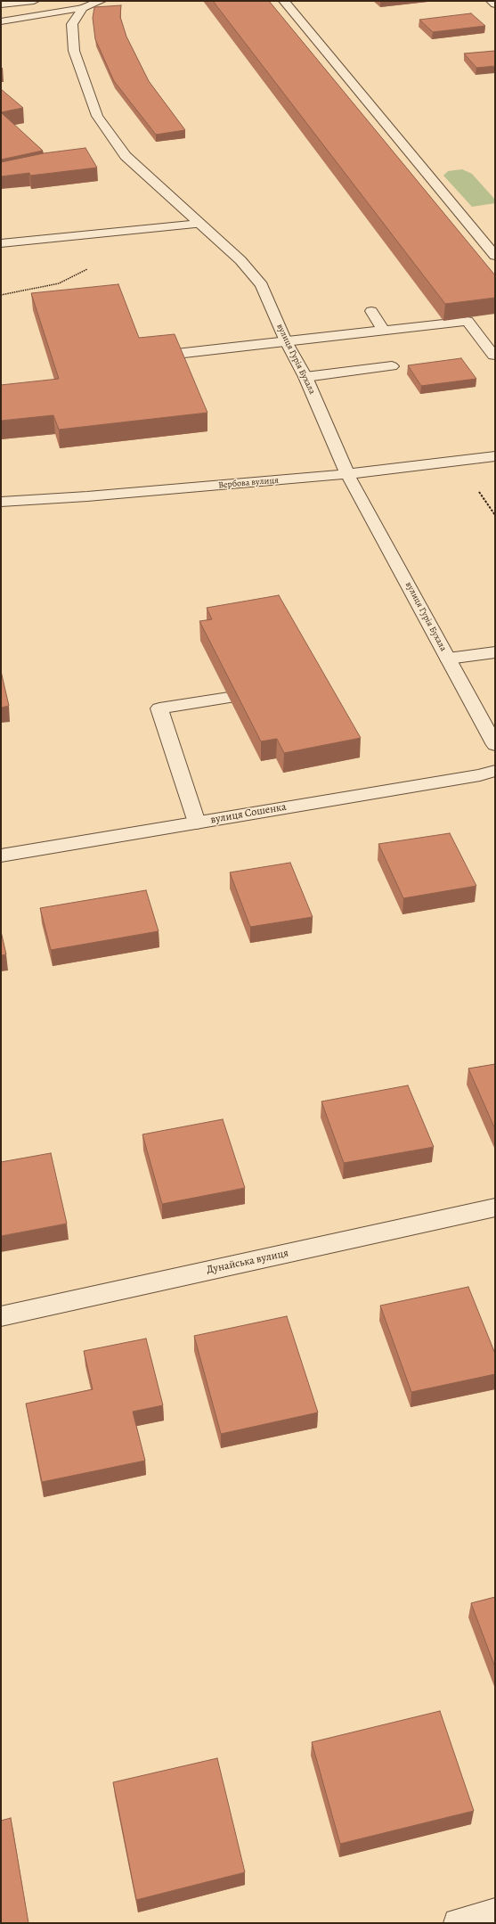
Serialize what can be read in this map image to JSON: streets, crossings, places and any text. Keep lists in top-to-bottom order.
{
  "streets": {
    "street": [
      "вулиця Гурія Бухала",
      "Вербова вулиця",
      "вулиця Сошенка",
      "Дунайська вулиця"
    ]
  },
  "crossings": [
    ["вулиця Гурія Бухала", "Вербова вулиця"]
  ]
}
